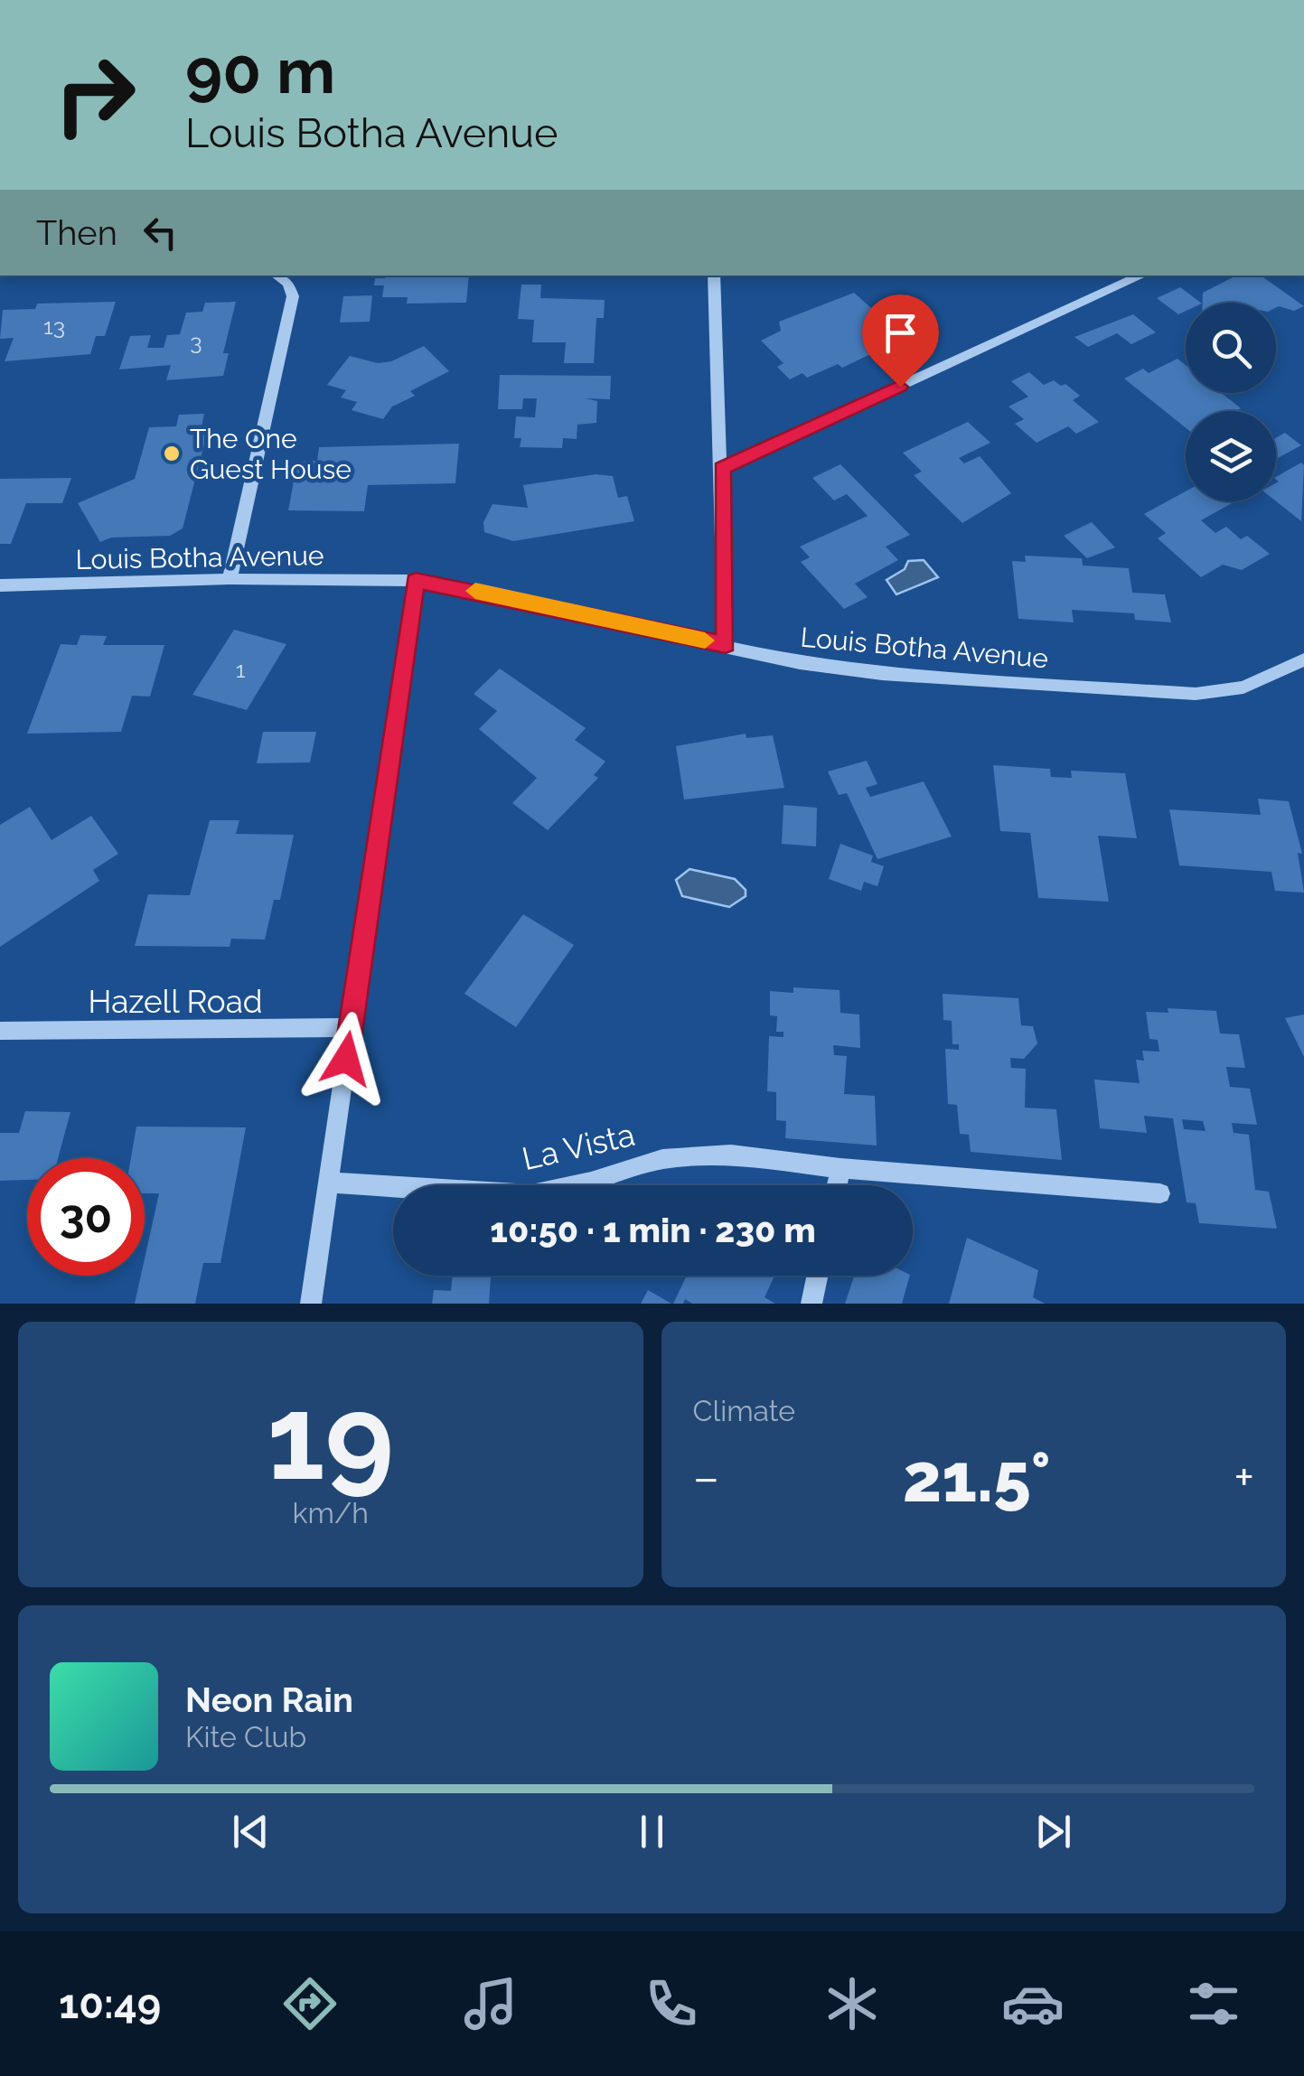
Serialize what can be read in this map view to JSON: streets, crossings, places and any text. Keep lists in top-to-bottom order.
{
  "streets": {
    "street": ["Louis Botha Avenue", "Hazell Road", "La Vista"]
  },
  "places": ["The One Guest House"],
  "house_numbers": ["13", "3", "1"],
  "page": {
    "turn": ["90 m", "Louis Botha Avenue"],
    "then": "Then",
    "limit": "30",
    "trip": "10:50 · 1 min · 230 m",
    "tile": [
      ["19", "km/h"],
      "Climate"
    ],
    "heat": ["−", "21.5°", "+"],
    "song": ["Neon Rain", "Kite Club"],
    "tabs": "10:49"
  }
}
